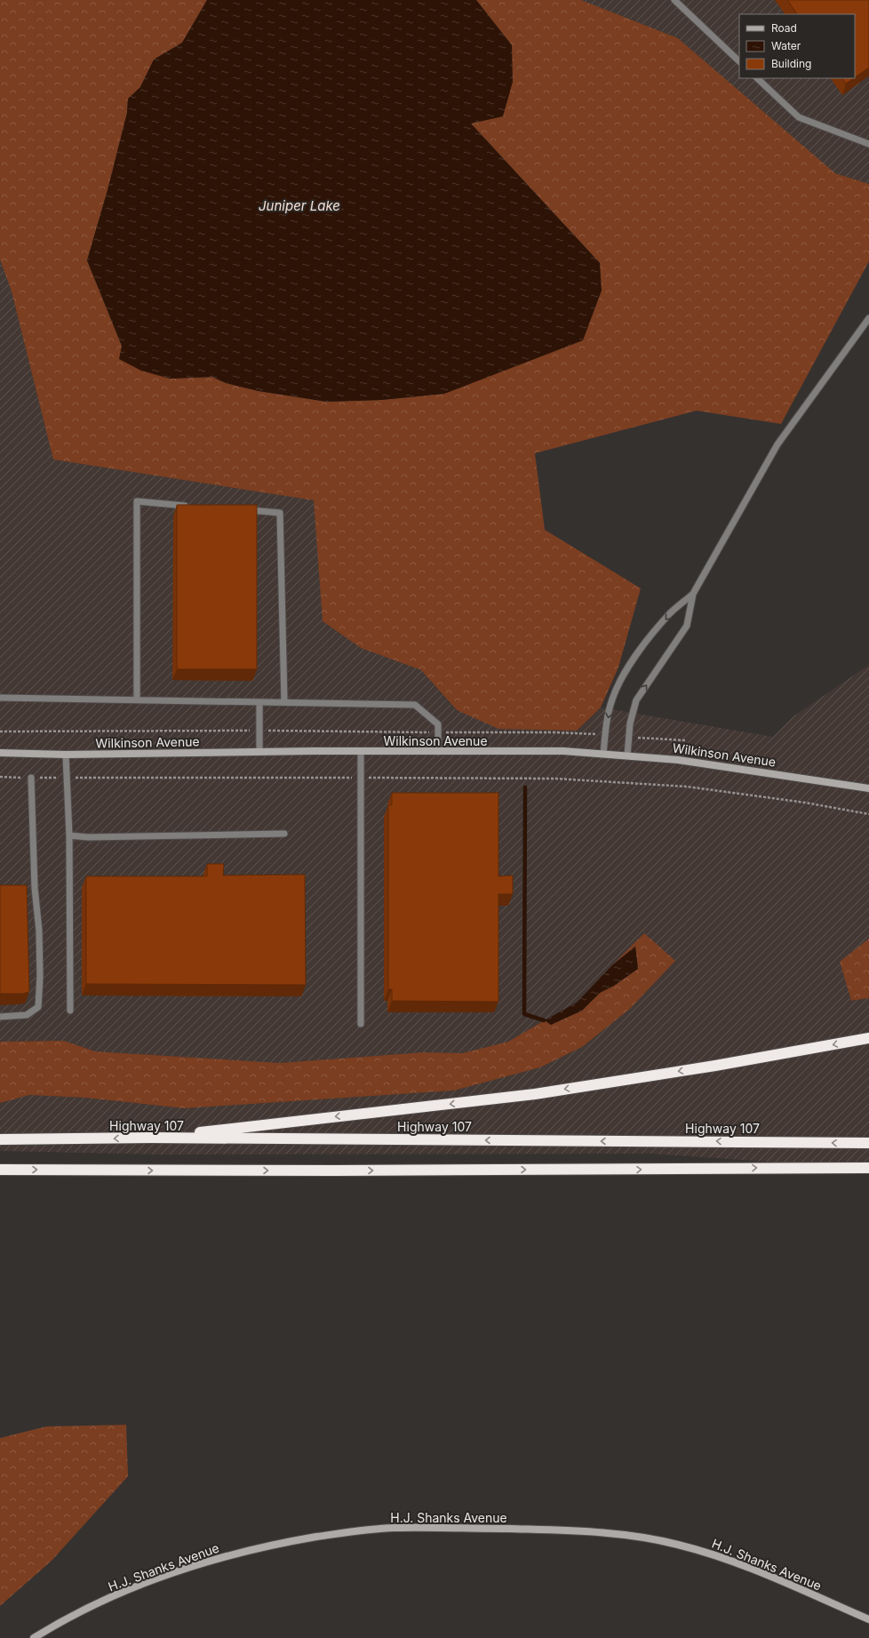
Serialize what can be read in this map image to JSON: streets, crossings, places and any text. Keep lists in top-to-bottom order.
{
  "streets": {
    "highway": ["Highway 107"],
    "street": ["Wilkinson Avenue", "H.J. Shanks Avenue"]
  },
  "water": ["Juniper Lake"],
  "legend": ["Road", "Water", "Building"]
}
